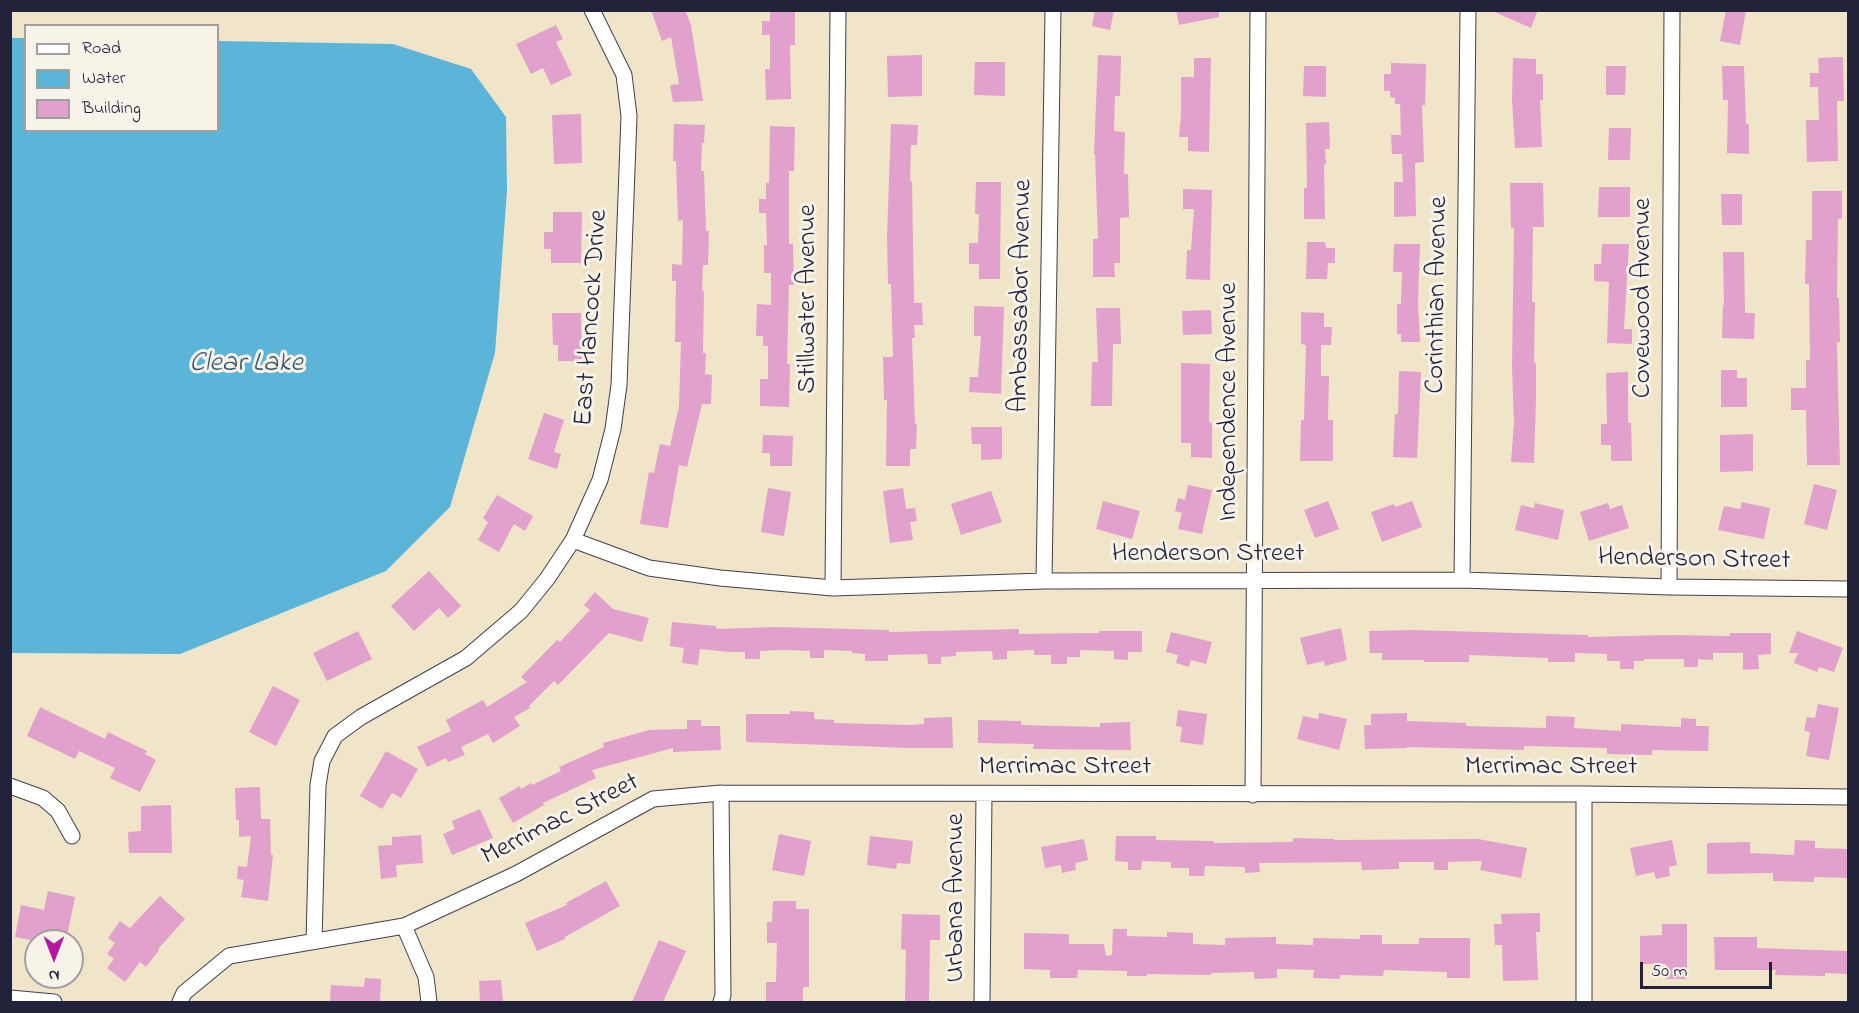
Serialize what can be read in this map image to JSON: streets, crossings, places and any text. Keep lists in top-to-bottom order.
{
  "streets": {
    "street": [
      "Corinthian Avenue",
      "Ambassador Avenue",
      "Covewood Avenue",
      "Stillwater Avenue",
      "East Hancock Drive",
      "Independence Avenue",
      "Henderson Street",
      "Merrimac Street",
      "Urbana Avenue"
    ]
  },
  "crossings": [
    ["Corinthian Avenue", "Henderson Street"],
    ["Ambassador Avenue", "Henderson Street"],
    ["Covewood Avenue", "Henderson Street"],
    ["Stillwater Avenue", "Henderson Street"],
    ["East Hancock Drive", "Henderson Street"],
    ["East Hancock Drive", "Merrimac Street"],
    ["Independence Avenue", "Henderson Street"],
    ["Independence Avenue", "Merrimac Street"],
    ["Merrimac Street", "Urbana Avenue"]
  ],
  "water": ["Clear Lake"],
  "legend": ["Road", "Water", "Building"],
  "scale_bar": "50 m",
  "north": "bottom"
}
